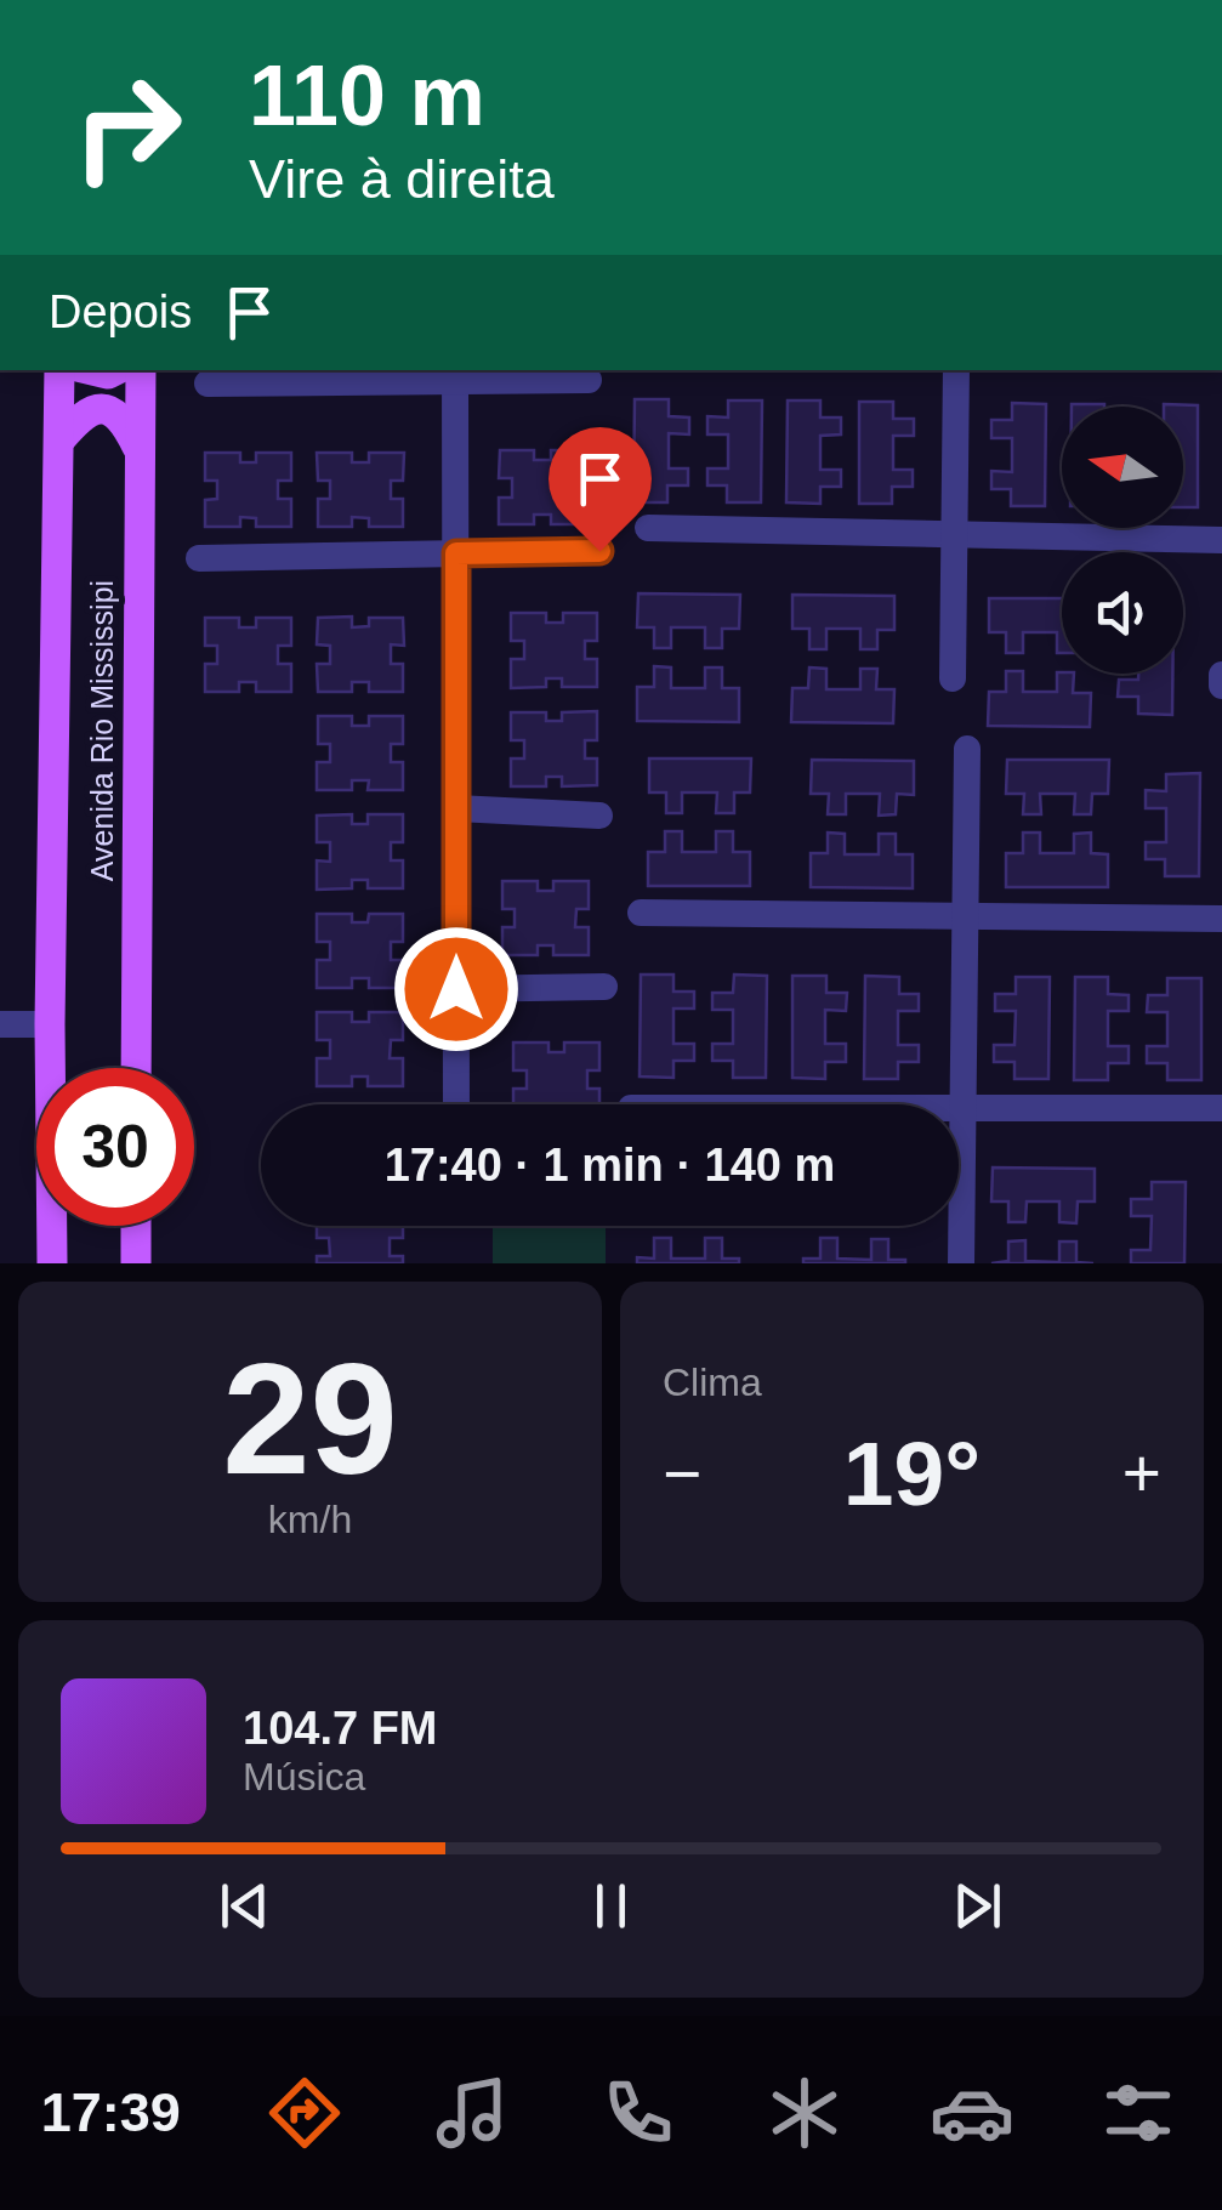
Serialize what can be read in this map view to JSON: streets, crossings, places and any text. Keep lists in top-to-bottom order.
{
  "streets": {
    "main road": ["Avenida Rio Mississipi"]
  },
  "north": "left",
  "page": {
    "turn": ["110 m", "Vire à direita"],
    "then": "Depois",
    "limit": "30",
    "trip": "17:40 · 1 min · 140 m",
    "tile": [
      ["29", "km/h"],
      "Clima"
    ],
    "heat": ["−", "19°", "+"],
    "song": ["104.7 FM", "Música"],
    "tabs": "17:39"
  }
}
